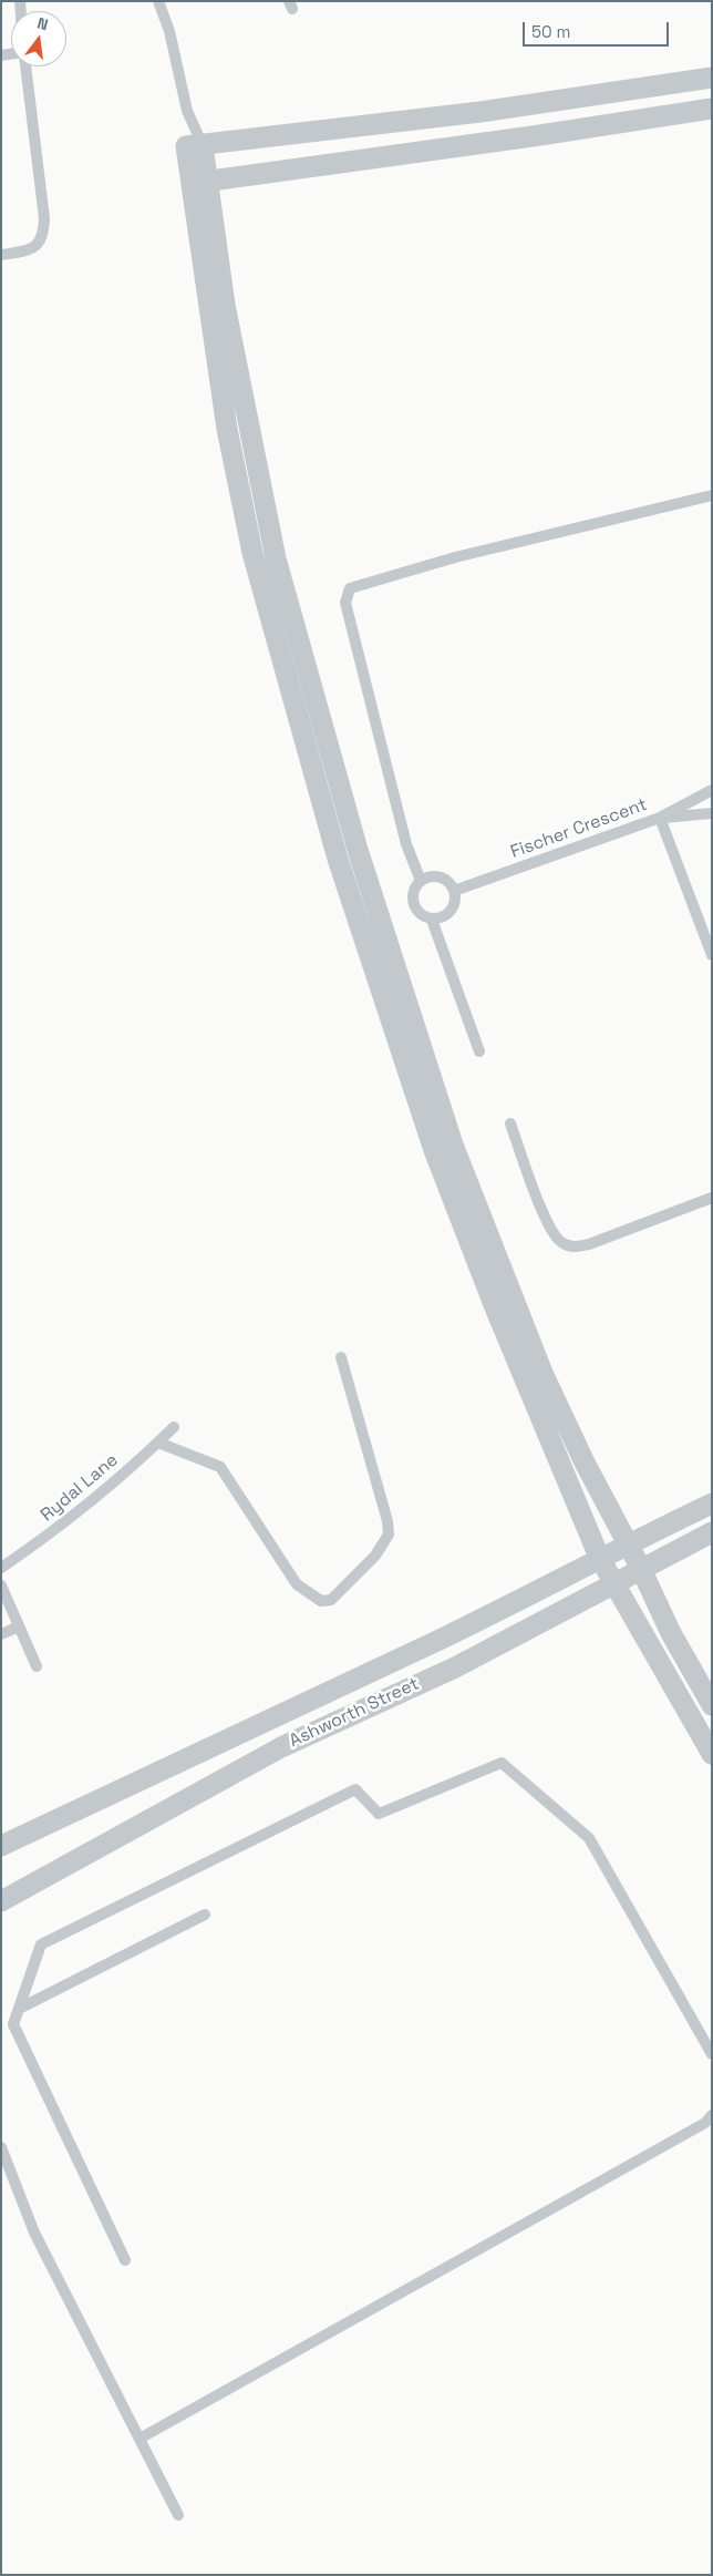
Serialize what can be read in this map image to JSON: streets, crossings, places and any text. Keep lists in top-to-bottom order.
{
  "streets": {
    "street": ["Ashworth Street"],
    "lane": ["Fischer Crescent", "Rydal Lane"]
  },
  "scale_bar": "50 m",
  "north": "top"
}
